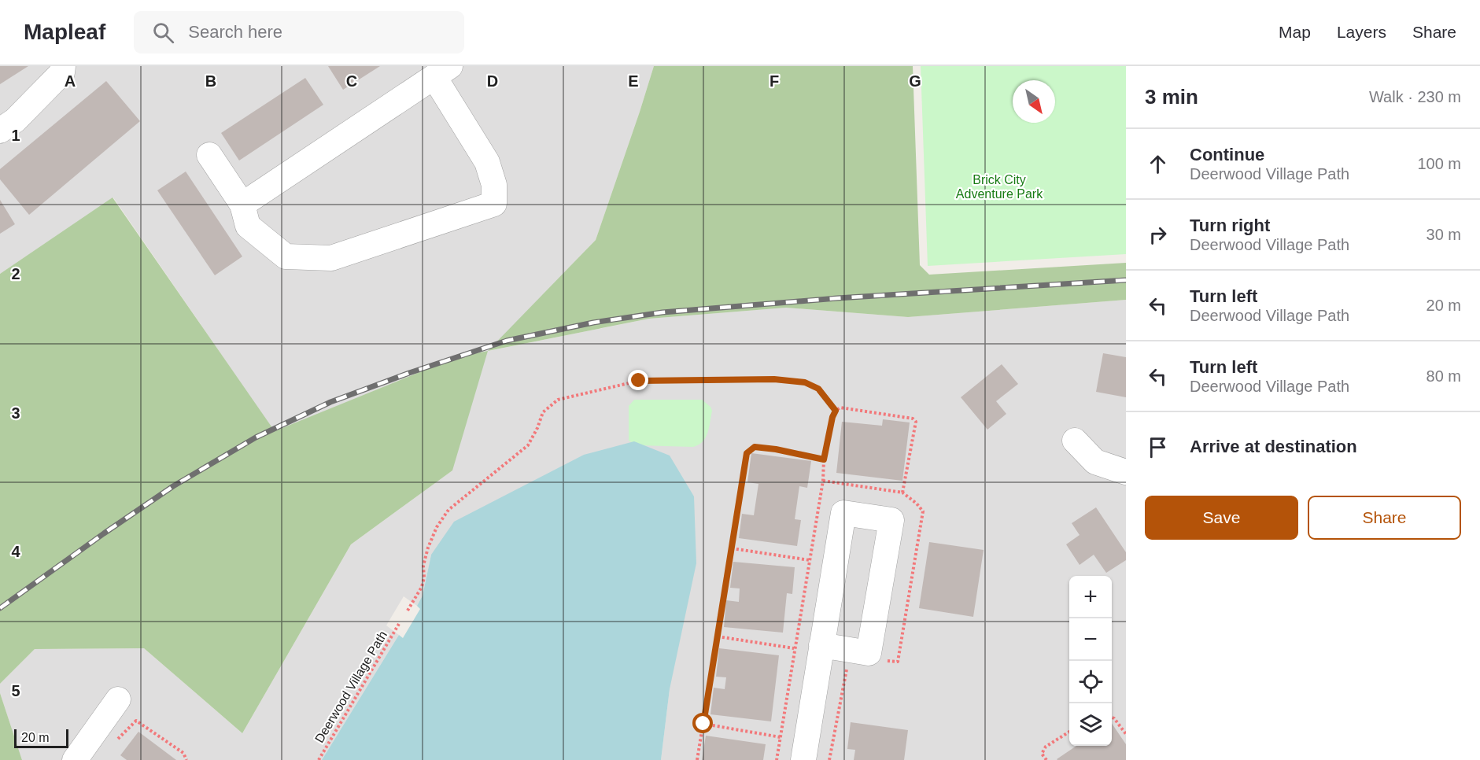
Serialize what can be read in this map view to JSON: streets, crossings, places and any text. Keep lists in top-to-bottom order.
{
  "streets": {
    "path": ["Deerwood Village Path"]
  },
  "parks": ["Brick City Adventure Park"],
  "scale_bar": "20 m",
  "north": "bottom right",
  "page": {
    "header": "Mapleaf",
    "search": "Search here",
    "nav": ["Map", "Layers", "Share"],
    "heading": ["3 min", "Walk · 230 m"],
    "list": [
      ["Continue", "Deerwood Village Path", "100 m"],
      ["Turn right", "Deerwood Village Path", "30 m"],
      ["Turn left", "Deerwood Village Path", "20 m"],
      ["Turn left", "Deerwood Village Path", "80 m"],
      "Arrive at destination"
    ],
    "buttons": ["Save", "Share"],
    "map_buttons": ["+", "−"],
    "scale": "20 m"
  },
  "grid": {
    "columns": [
      "A",
      "B",
      "C",
      "D",
      "E",
      "F",
      "G"
    ],
    "rows": [
      "1",
      "2",
      "3",
      "4",
      "5"
    ]
  }
}
